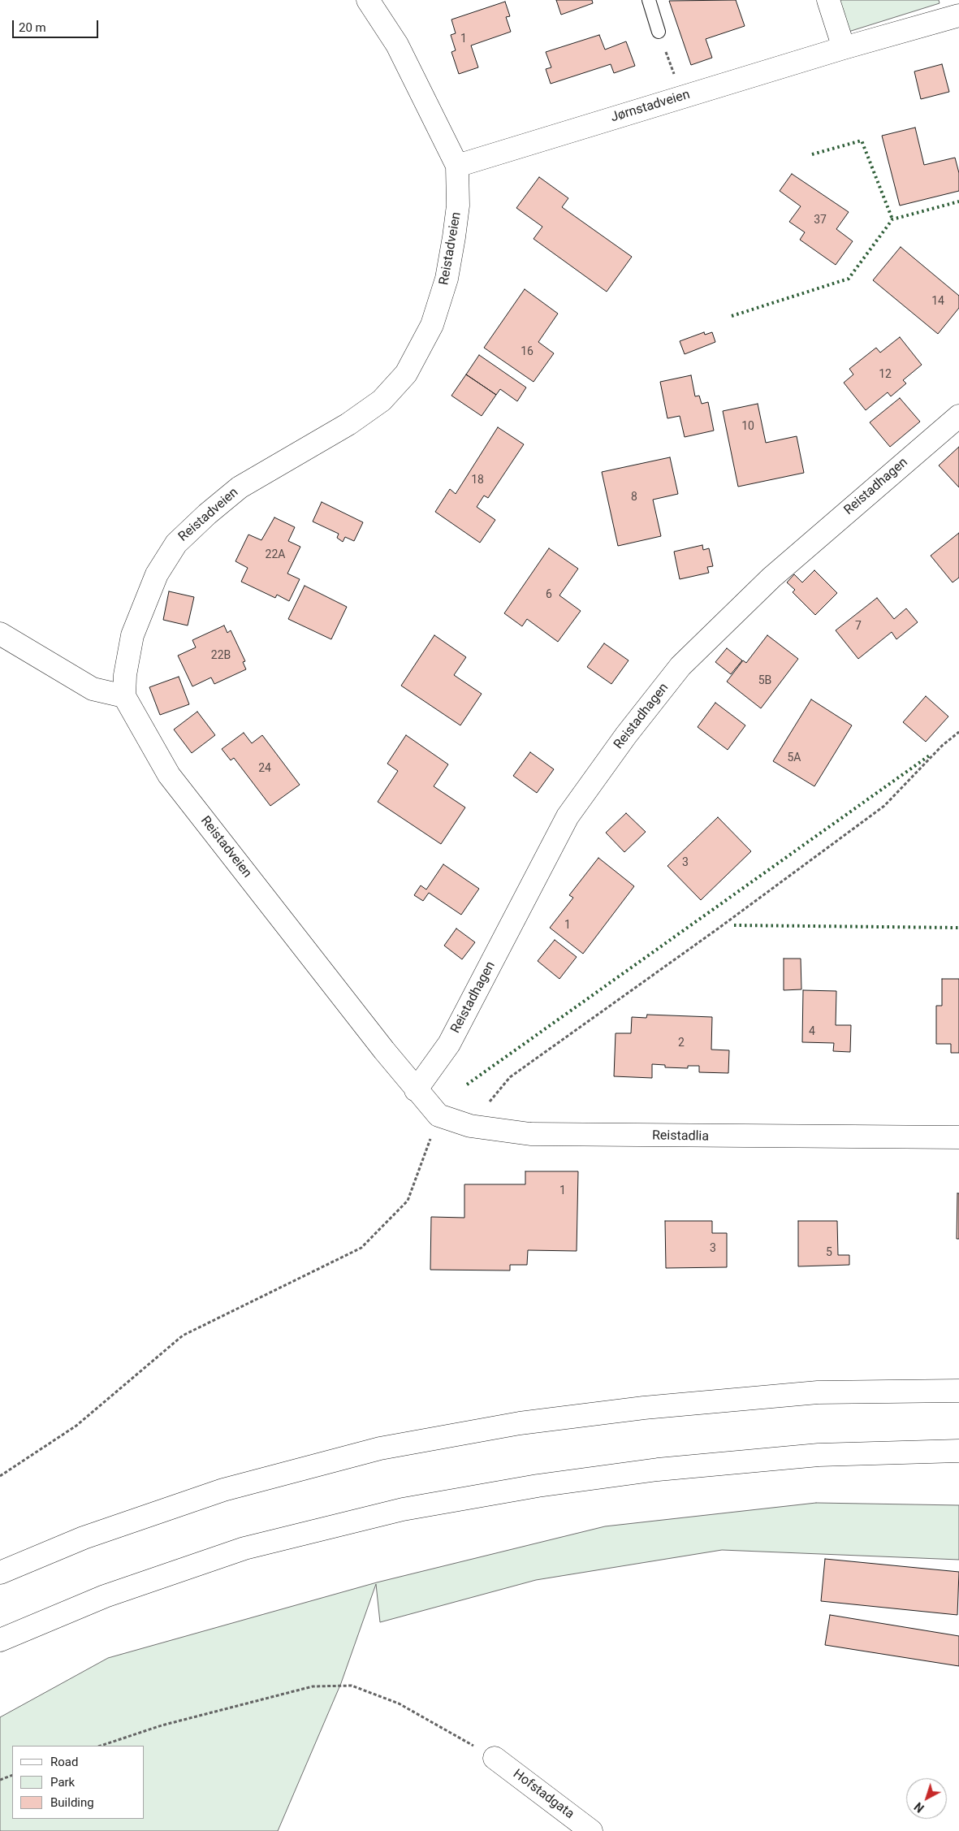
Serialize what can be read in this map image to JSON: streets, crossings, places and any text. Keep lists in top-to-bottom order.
{
  "streets": {
    "main road": [
      "Jørnstadveien",
      "Reistadveien",
      "Reistadhagen",
      "Reistadlia",
      "Hofstadgata"
    ]
  },
  "crossings": [
    ["Jørnstadveien", "Reistadveien"],
    ["Reistadveien", "Reistadhagen"],
    ["Reistadveien", "Reistadlia"],
    ["Reistadhagen", "Reistadlia"]
  ],
  "house_numbers": [
    "1",
    "37",
    "14",
    "16",
    "12",
    "10",
    "18",
    "8",
    "22A",
    "6",
    "7",
    "22B",
    "5B",
    "5A",
    "24",
    "3",
    "1",
    "4",
    "2",
    "1",
    "3",
    "5"
  ],
  "legend": ["Road", "Park", "Building"],
  "scale_bar": "20 m",
  "north": "bottom left"
}
